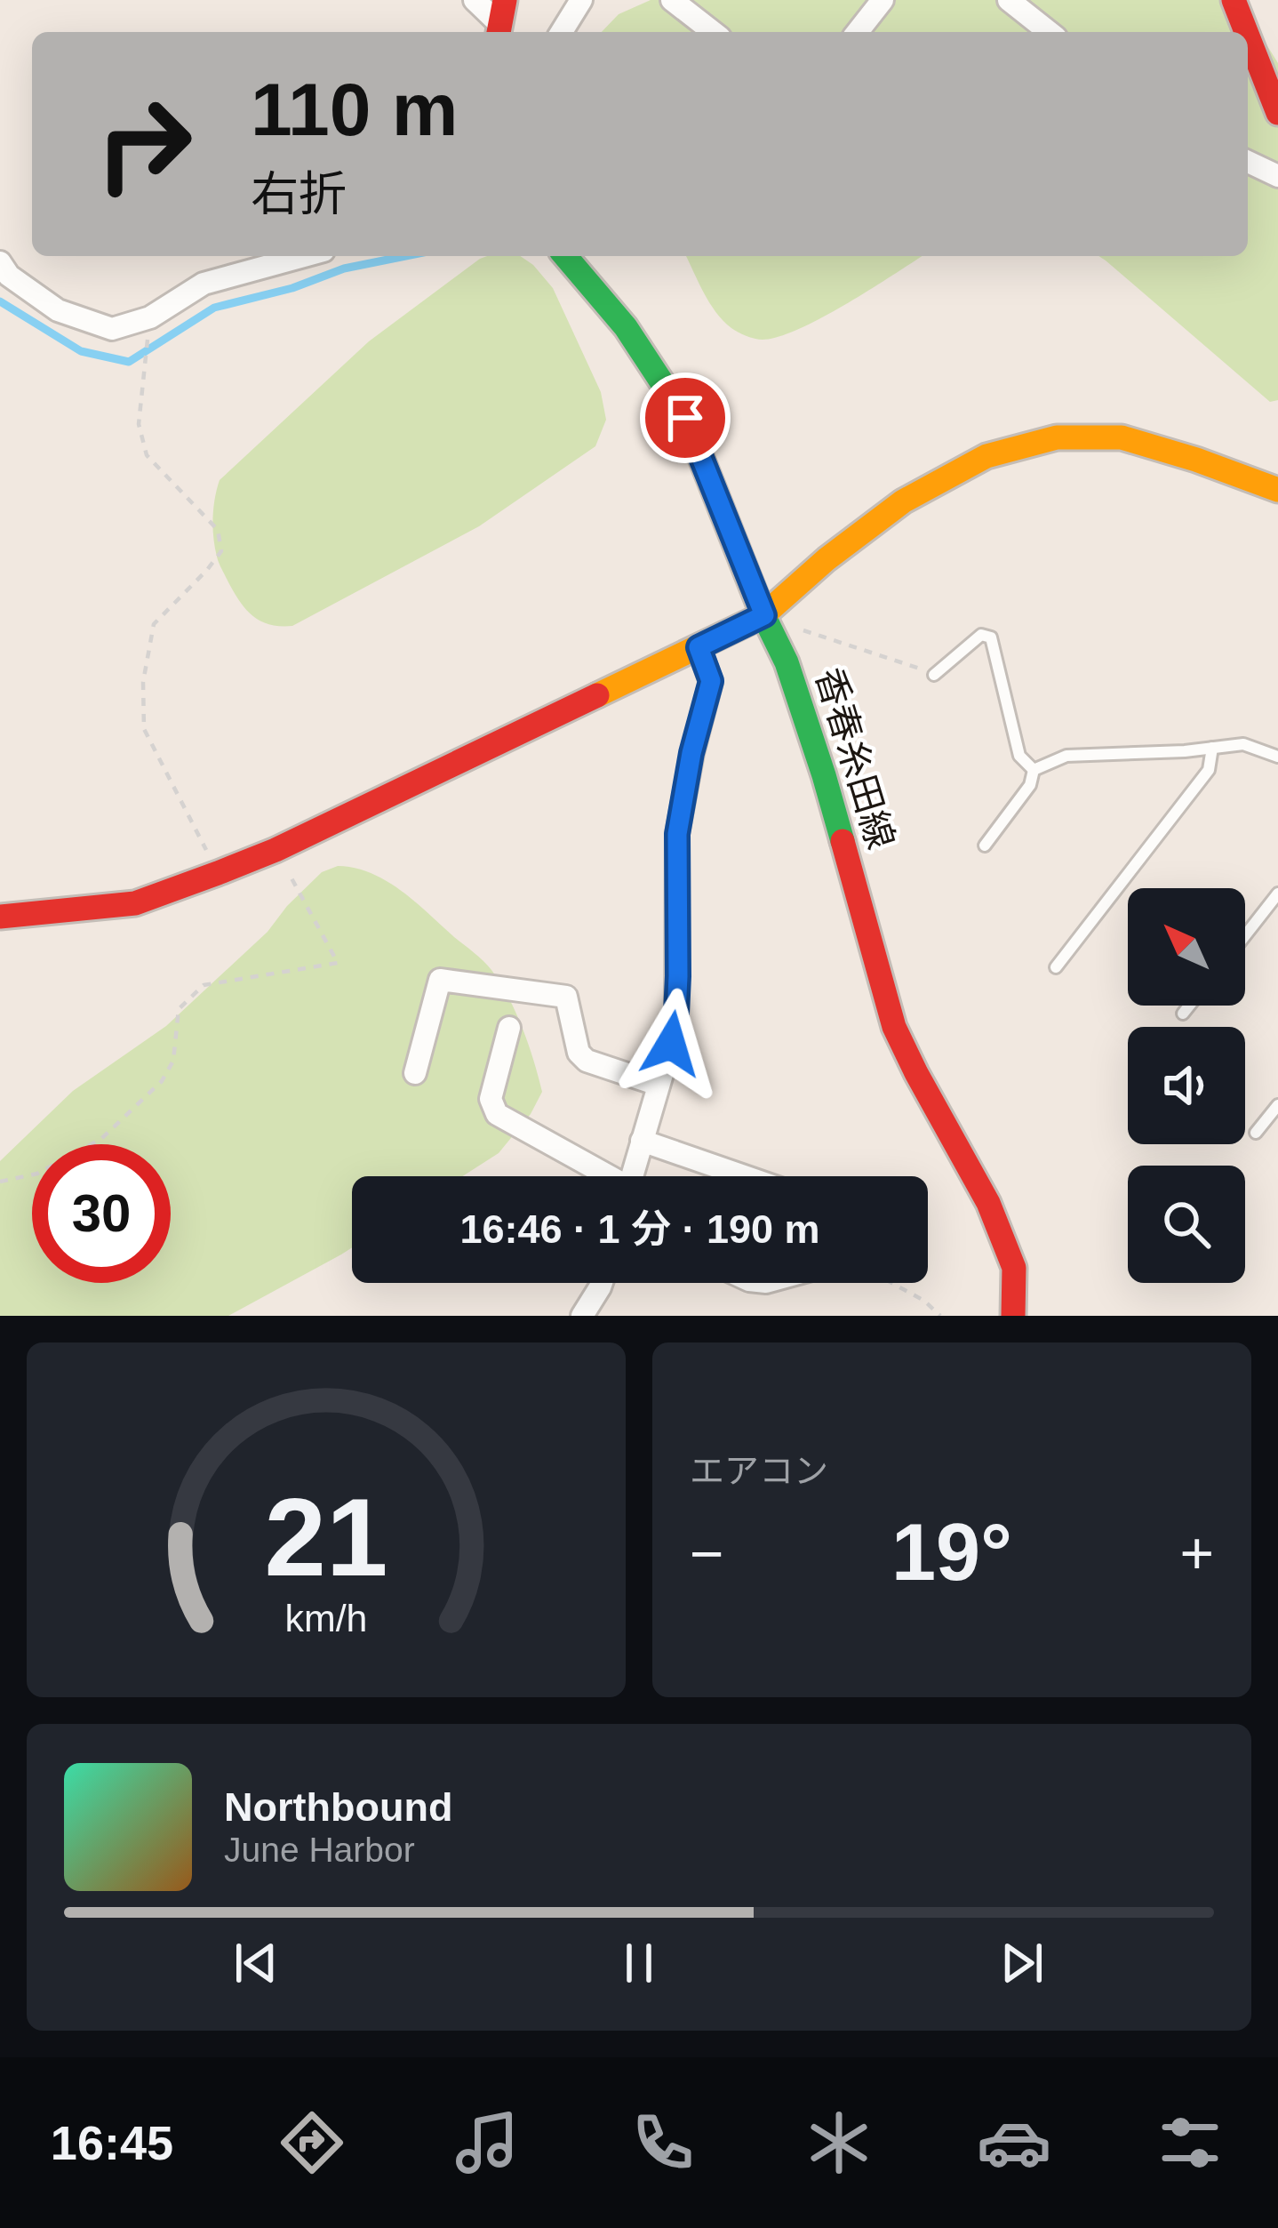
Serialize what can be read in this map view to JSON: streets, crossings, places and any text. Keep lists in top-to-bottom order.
{
  "streets": {
    "street": ["香春糸田線"]
  },
  "north": "top left",
  "page": {
    "turn": ["110 m", "右折"],
    "limit": "30",
    "trip": "16:46 · 1 分 · 190 m",
    "tile": "エアコン",
    "heat": ["−", "19°", "+"],
    "song": ["Northbound", "June Harbor"],
    "tabs": "16:45",
    "gauge": ["21", "km/h"]
  }
}
